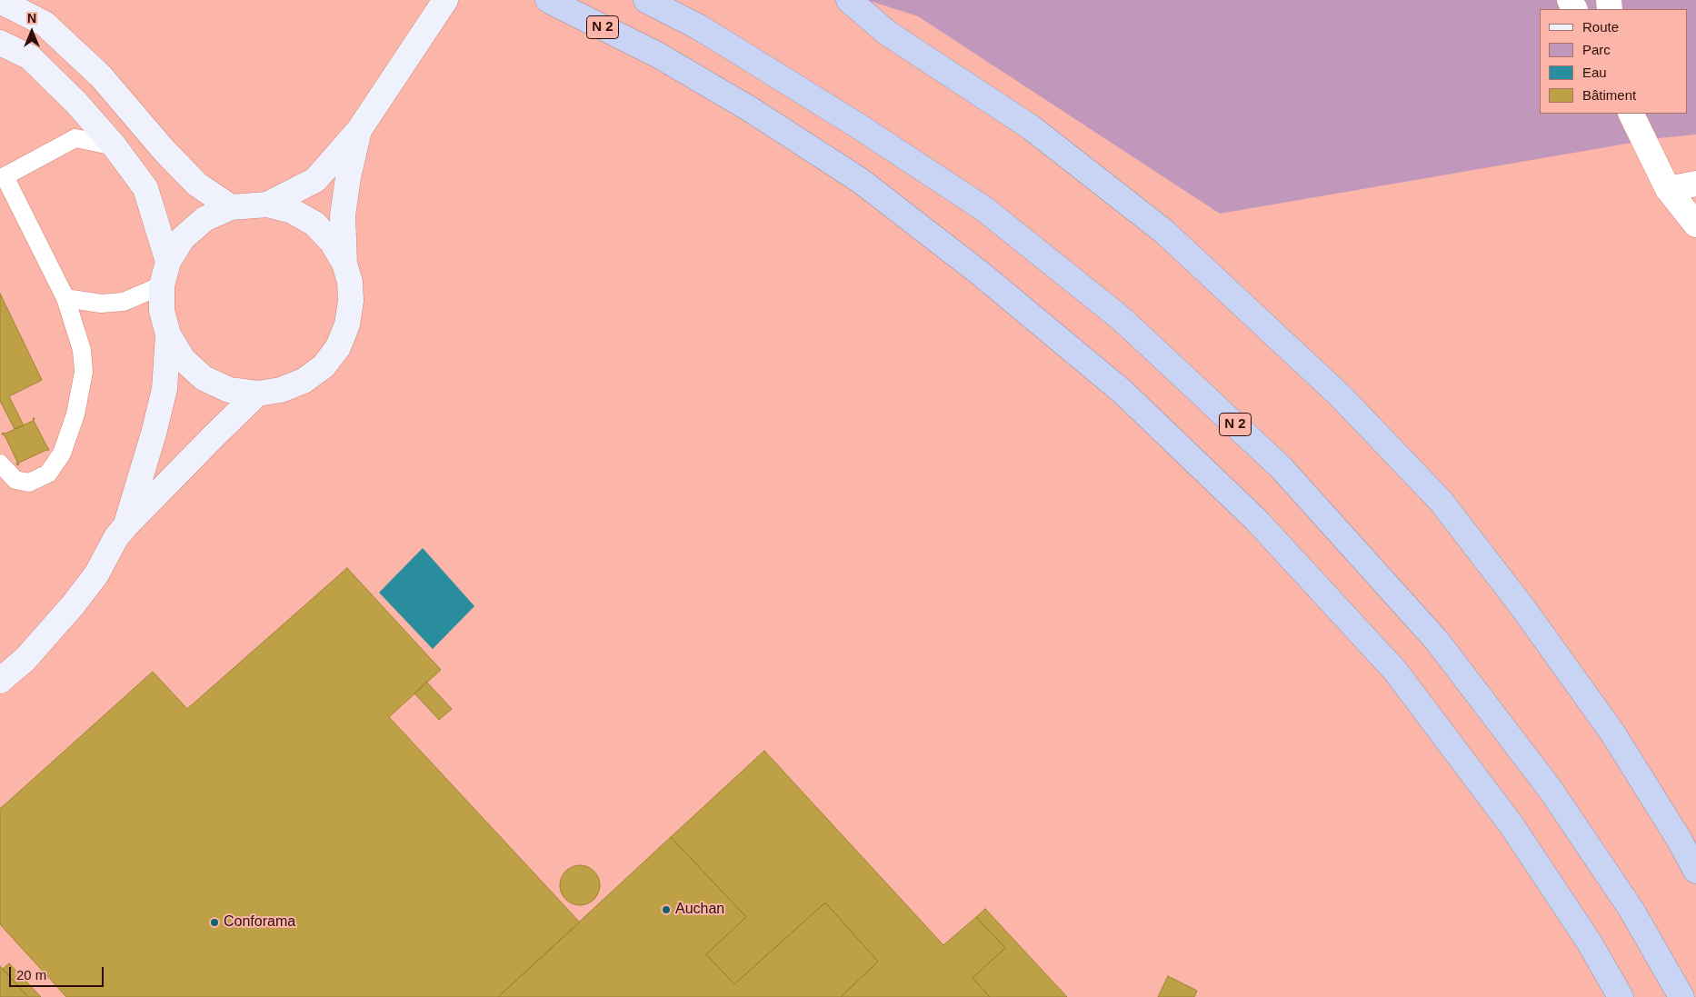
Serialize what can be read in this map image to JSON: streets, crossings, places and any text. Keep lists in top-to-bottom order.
{
  "streets": {
    "highway": ["N 2"]
  },
  "places": ["Auchan", "Conforama"],
  "legend": [
    "Route",
    "Parc",
    "Eau",
    "Bâtiment"
  ],
  "scale_bar": "20 m",
  "north": "top"
}
